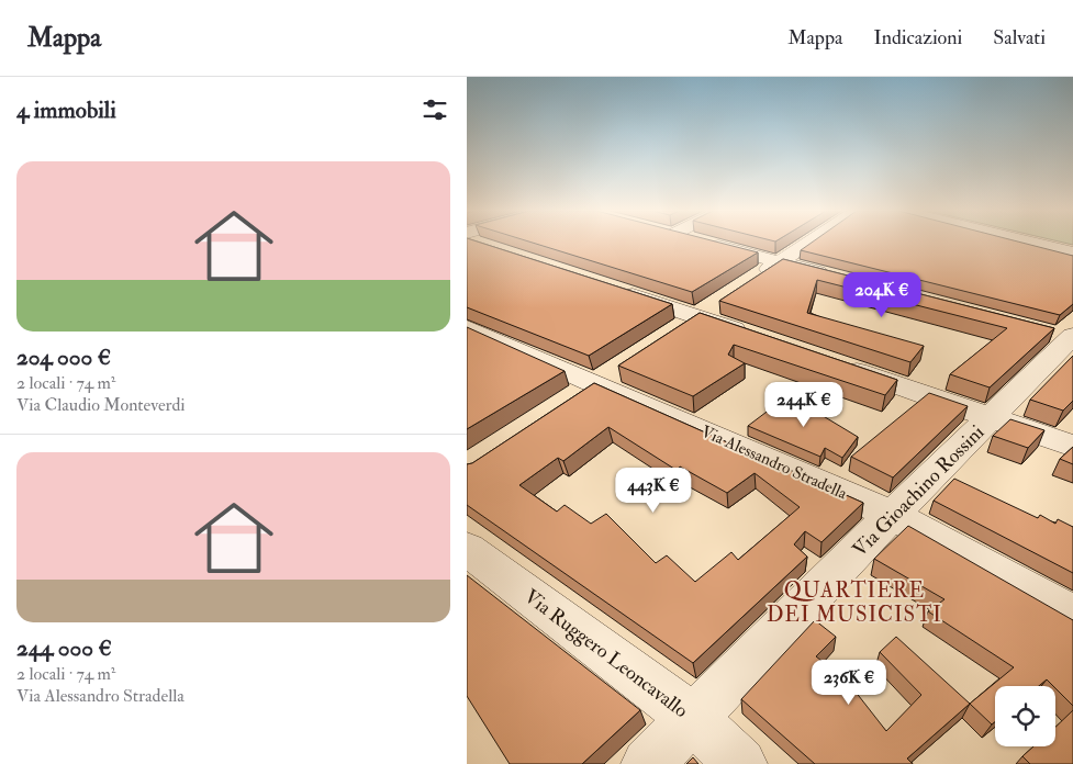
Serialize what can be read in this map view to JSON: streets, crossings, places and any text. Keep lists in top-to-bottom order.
{
  "streets": {
    "street": ["Via Alessandro Stradella", "Via Gioachino Rossini", "Via Ruggero Leoncavallo"]
  },
  "crossings": [
    ["Via Alessandro Stradella", "Via Gioachino Rossini"],
    ["Via Gioachino Rossini", "Via Ruggero Leoncavallo"]
  ],
  "districts": ["QUARTIERE DEI MUSICISTI"],
  "page": {
    "header": "Mappa",
    "nav": ["Mappa", "Indicazioni", "Salvati"],
    "heading": "4 immobili",
    "list": [
      {
        "name": "204 000 €",
        "note": "2 locali · 74 m² · Via Claudio Monteverdi"
      },
      {
        "name": "244 000 €",
        "note": "2 locali · 74 m² · Via Alessandro Stradella"
      }
    ],
    "price": [
      "204K €",
      "244K €",
      "443K €",
      "236K €"
    ]
  }
}
